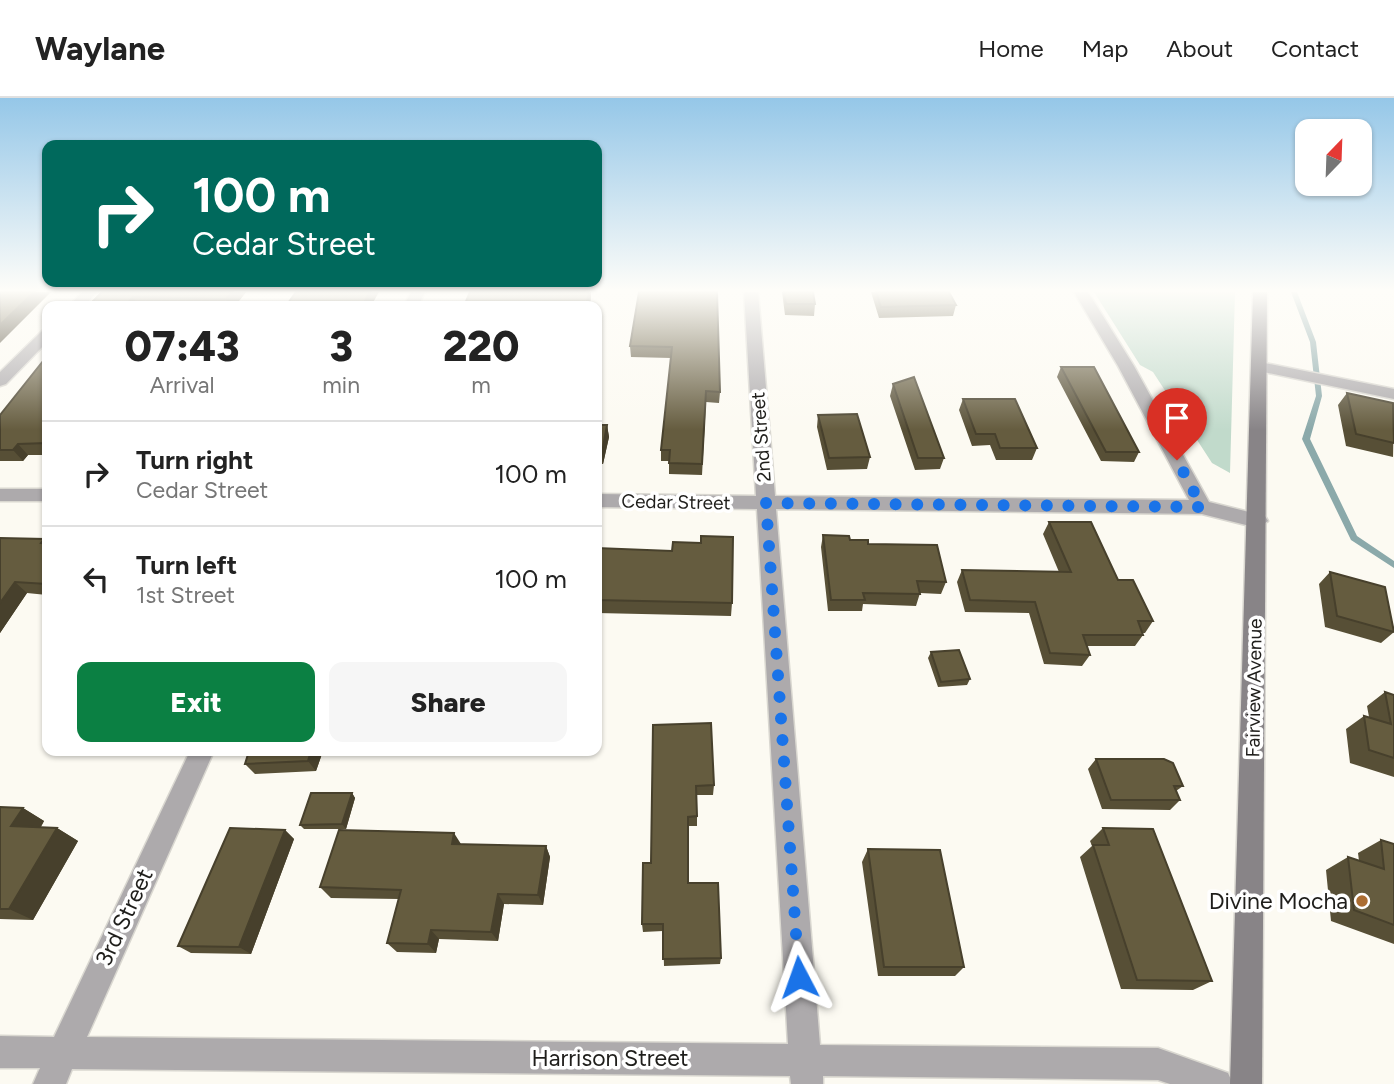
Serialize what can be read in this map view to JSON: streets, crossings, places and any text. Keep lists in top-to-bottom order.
{
  "streets": {
    "main road": ["Fairview Avenue"],
    "street": [
      "2nd Street",
      "Cedar Street",
      "3rd Street",
      "Harrison Street"
    ]
  },
  "crossings": [
    ["2nd Street", "Cedar Street"],
    ["2nd Street", "Harrison Street"],
    ["Cedar Street", "Fairview Avenue"],
    ["3rd Street", "Harrison Street"]
  ],
  "places": ["Divine Mocha"],
  "north": "top right",
  "page": {
    "header": "Waylane",
    "nav": [
      "Home",
      "Map",
      "About",
      "Contact"
    ],
    "turn": ["100 m", "Cedar Street"],
    "eta": [
      "07:43",
      "Arrival",
      "3",
      "min",
      "220",
      "m"
    ],
    "list": [
      {
        "name": "Turn right",
        "note": "Cedar Street",
        "value": "100 m"
      },
      {
        "name": "Turn left",
        "note": "1st Street",
        "value": "100 m"
      }
    ],
    "buttons": ["Exit", "Share"]
  }
}
